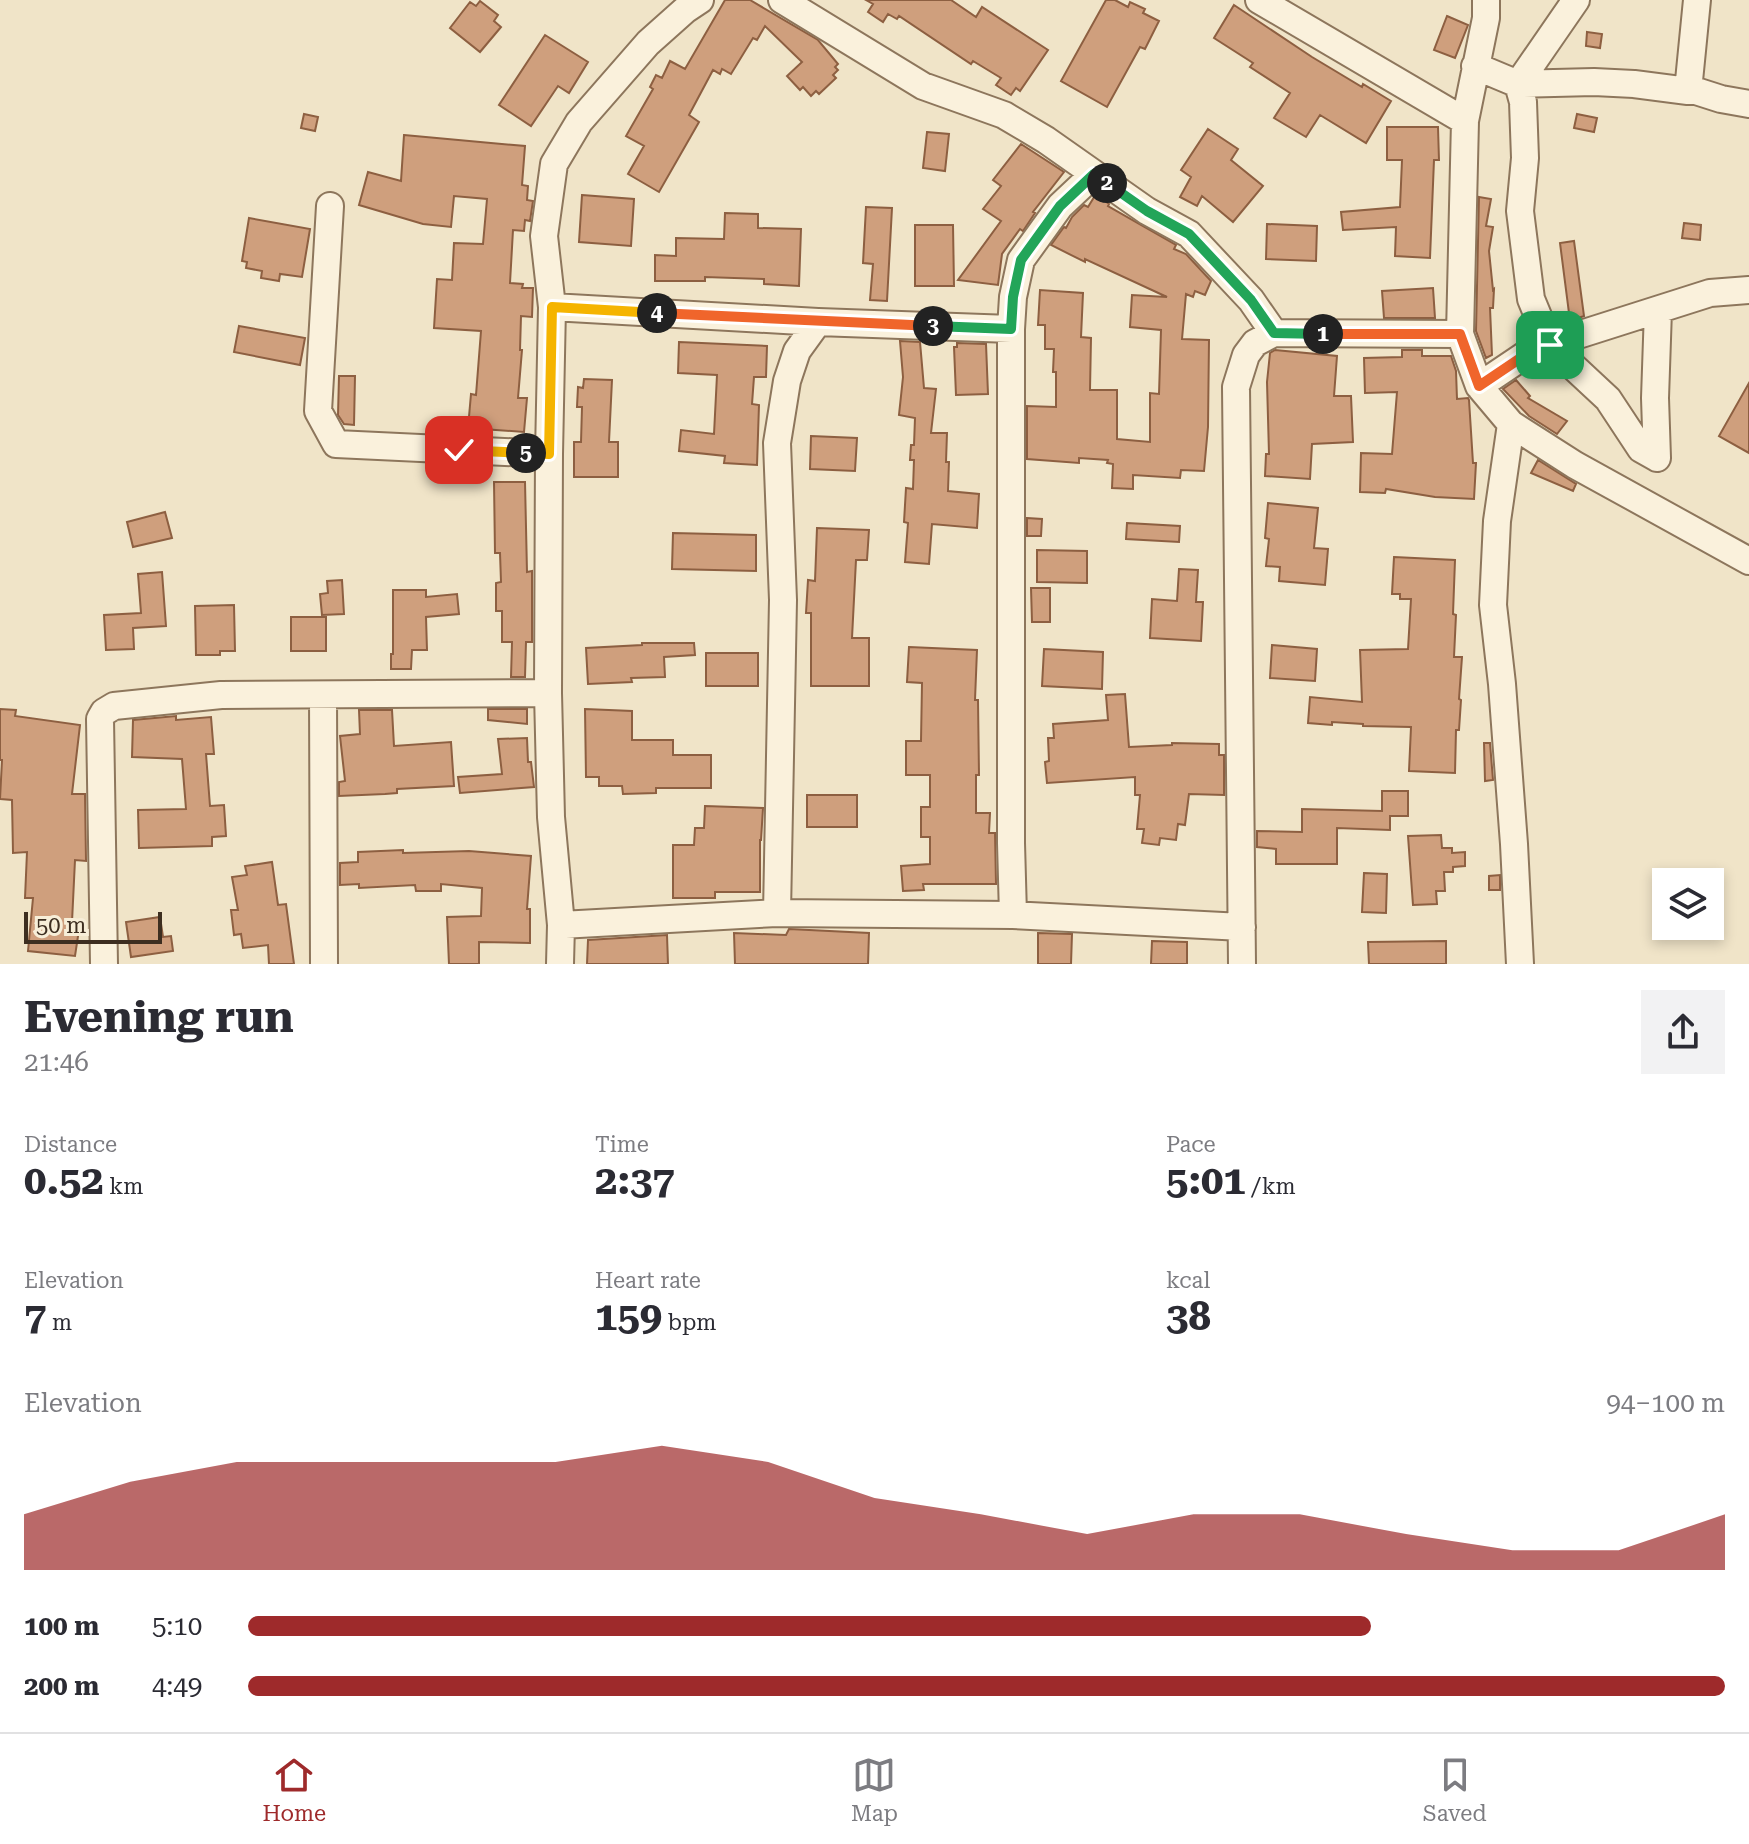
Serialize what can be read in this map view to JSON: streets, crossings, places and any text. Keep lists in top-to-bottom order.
{
  "scale_bar": "50 m",
  "page": {
    "pins": [
      "2",
      "4",
      "3",
      "1",
      "5"
    ],
    "scale": "50 m",
    "heading": ["Evening run", "21:46"],
    "stats": [
      ["Distance", "0.52 km"],
      ["Time", "2:37"],
      ["Pace", "5:01 /km"],
      ["Elevation", "7 m"],
      ["Heart rate", "159 bpm"],
      ["kcal", "38"]
    ],
    "chart": ["Elevation", "94–100 m"],
    "list": [
      {
        "name": "100 m",
        "note": "5:10"
      },
      {
        "name": "200 m",
        "note": "4:49"
      }
    ],
    "tabs": ["Home", "Map", "Saved"]
  }
}
